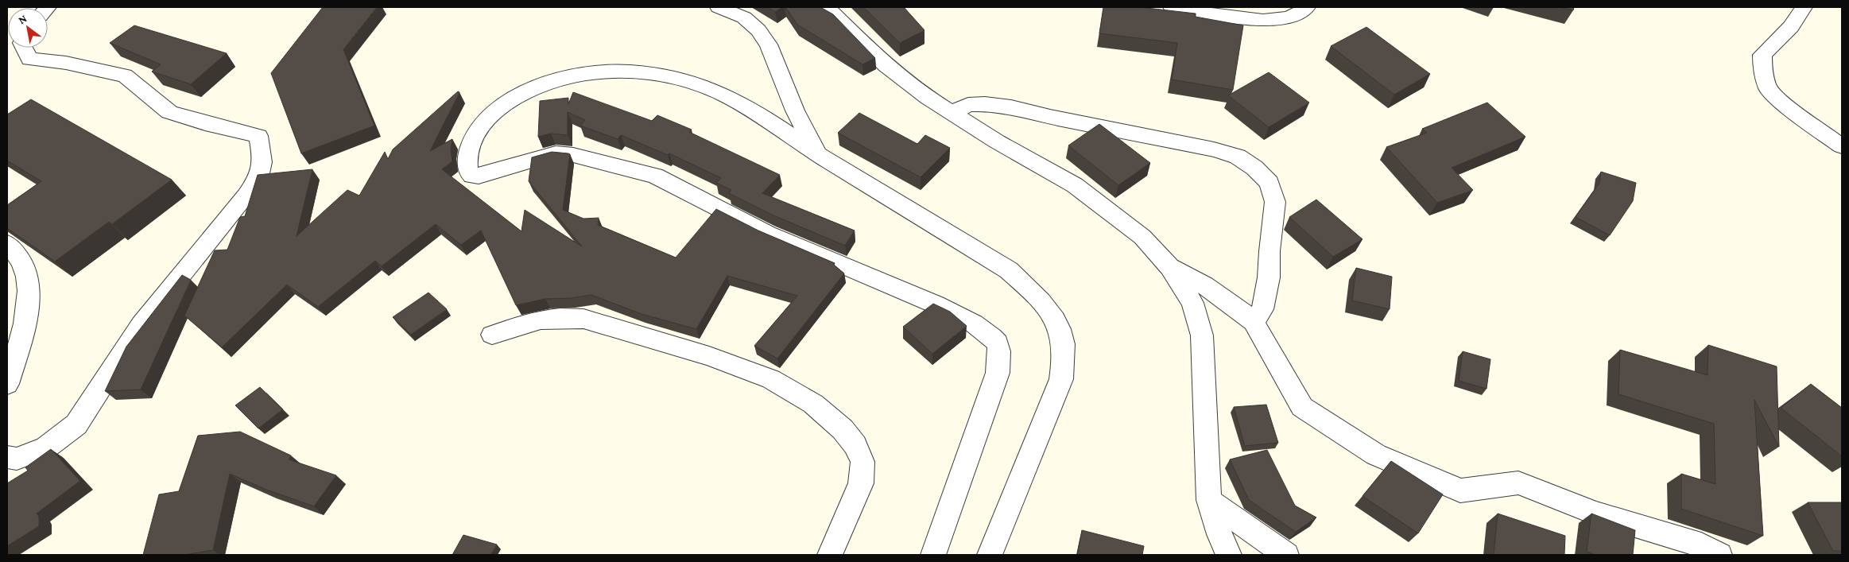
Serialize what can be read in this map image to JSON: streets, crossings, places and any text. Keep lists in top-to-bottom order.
{
  "north": "top left"
}
